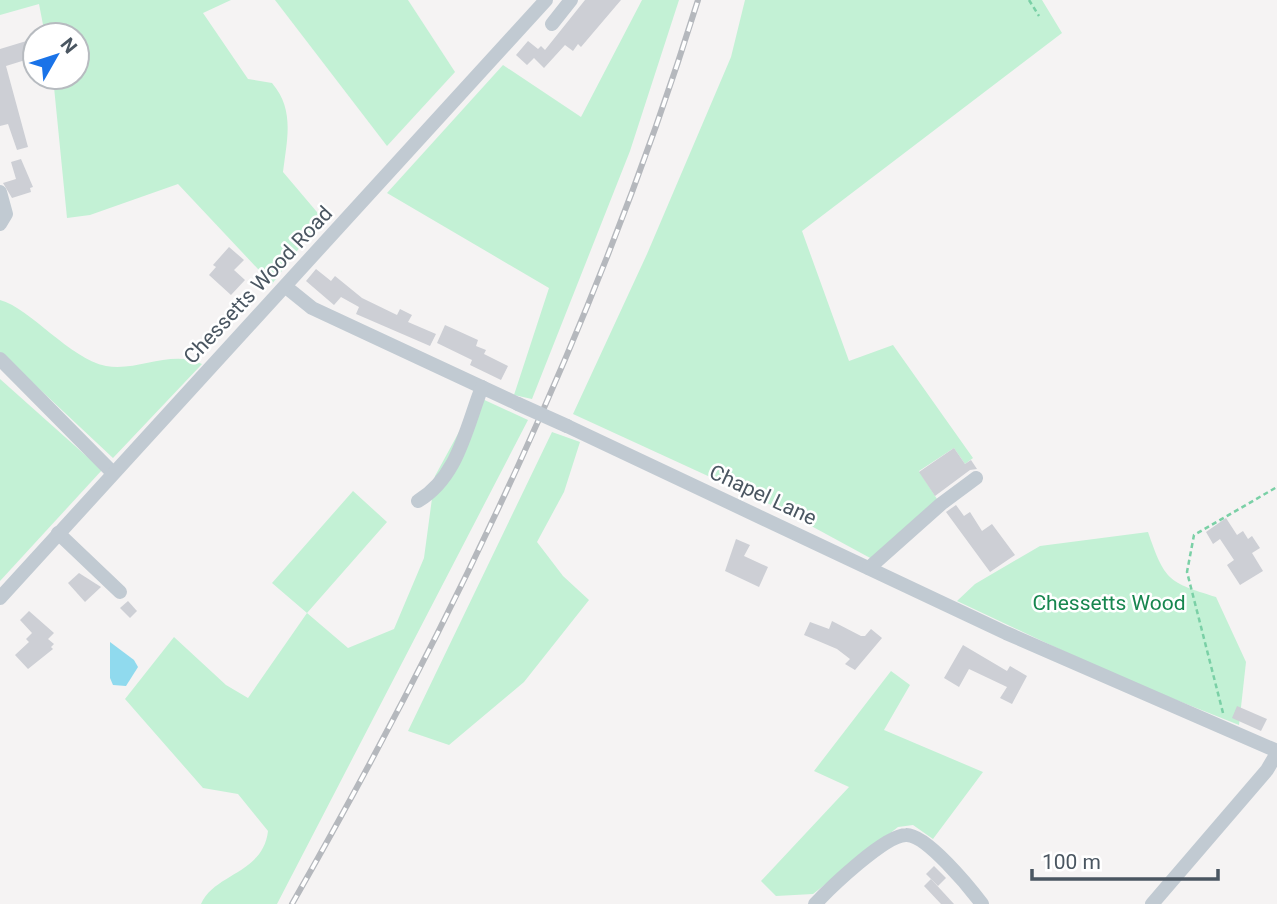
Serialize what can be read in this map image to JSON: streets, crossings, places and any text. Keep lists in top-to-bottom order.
{
  "streets": {
    "street": ["Chessetts Wood Road", "Chapel Lane"]
  },
  "crossings": [
    ["Chessetts Wood Road", "Chapel Lane"]
  ],
  "parks": ["Chessetts Wood"],
  "scale_bar": "100 m",
  "north": "top right"
}
